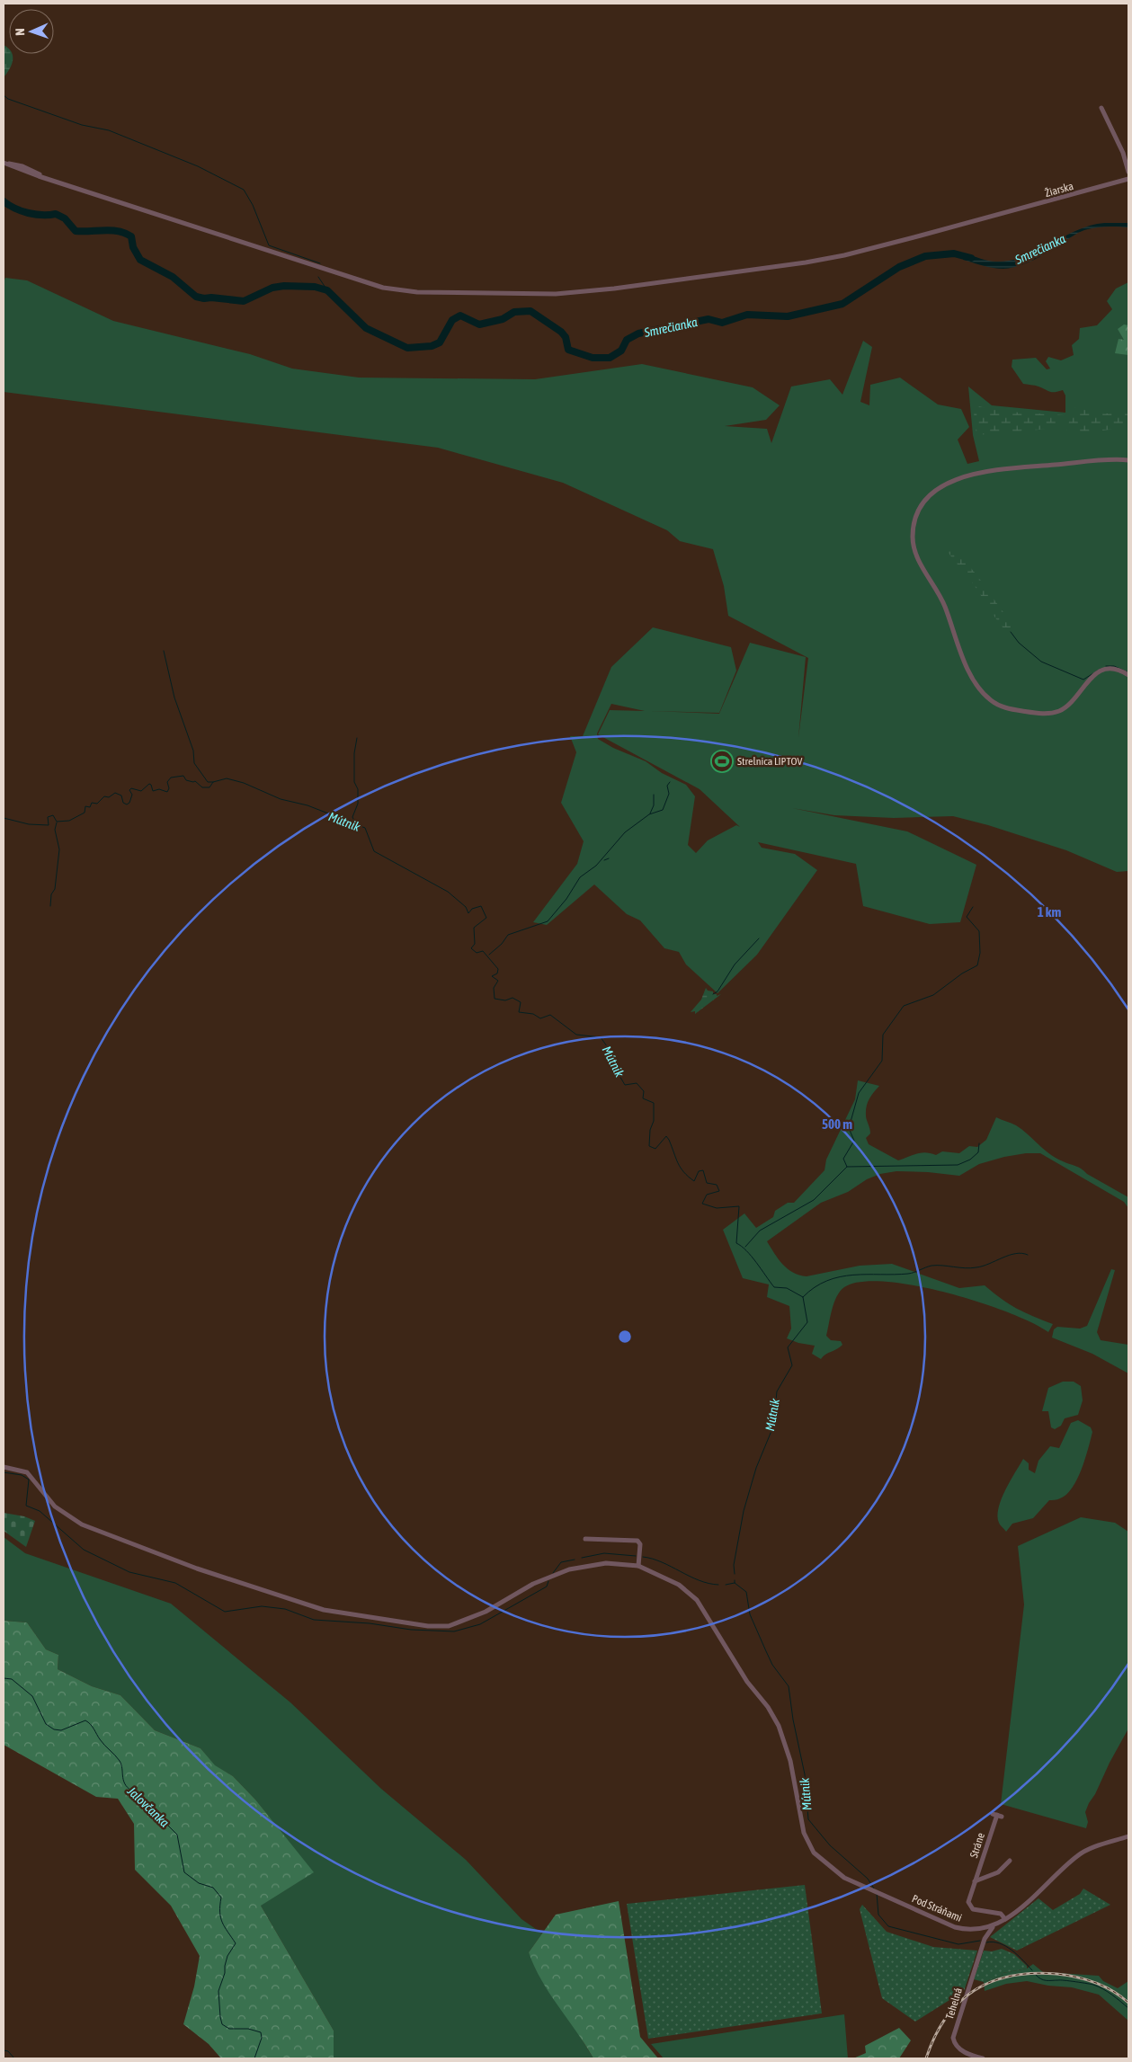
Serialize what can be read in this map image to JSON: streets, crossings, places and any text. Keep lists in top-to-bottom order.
{
  "streets": {
    "street": [
      "Žiarska",
      "Stráne",
      "Pod Stráňami",
      "Tehelná"
    ]
  },
  "crossings": [
    ["Stráne", "Pod Stráňami"],
    ["Pod Stráňami", "Tehelná"]
  ],
  "water": ["Smrečianka", "Mútnik", "Jalovčanka"],
  "places": {
    "sports": ["Strelnica LIPTOV"]
  },
  "north": "left",
  "rings": ["1 km", "500 m"]
}
